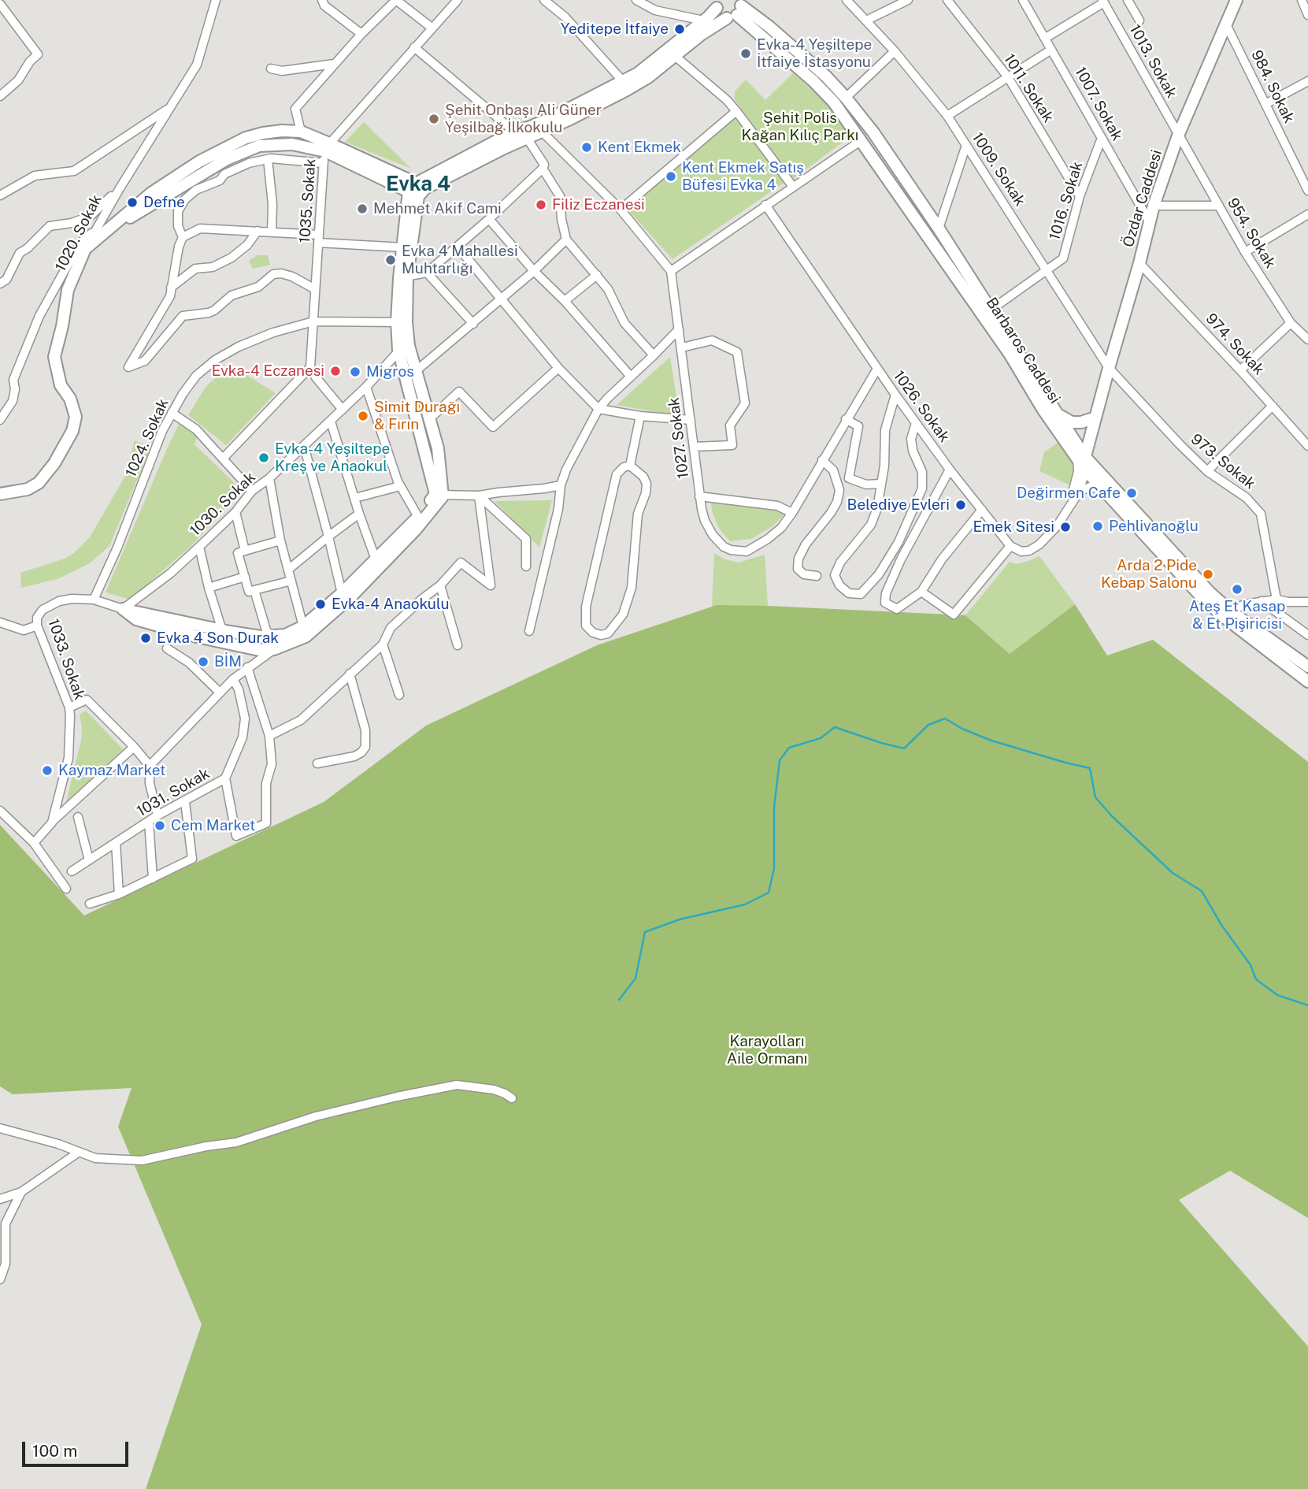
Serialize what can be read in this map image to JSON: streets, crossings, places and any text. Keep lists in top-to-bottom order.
{
  "streets": {
    "main road": ["Özdar Caddesi", "1020. Sokak", "Barbaros Caddesi"],
    "street": [
      "1013. Sokak",
      "984. Sokak",
      "1011. Sokak",
      "1007. Sokak",
      "1009. Sokak",
      "1035. Sokak",
      "1016. Sokak",
      "954. Sokak",
      "974. Sokak",
      "1026. Sokak",
      "1024. Sokak",
      "1027. Sokak",
      "973. Sokak",
      "1030. Sokak",
      "1033. Sokak",
      "1031. Sokak"
    ]
  },
  "crossings": [
    ["1013. Sokak", "Özdar Caddesi"],
    ["1013. Sokak", "954. Sokak"],
    ["984. Sokak", "Özdar Caddesi"],
    ["1011. Sokak", "1016. Sokak"],
    ["1007. Sokak", "Özdar Caddesi"],
    ["1007. Sokak", "1016. Sokak"],
    ["1009. Sokak", "Özdar Caddesi"],
    ["1009. Sokak", "1016. Sokak"],
    ["1009. Sokak", "973. Sokak"],
    ["Özdar Caddesi", "954. Sokak"],
    ["Özdar Caddesi", "974. Sokak"],
    ["Özdar Caddesi", "Barbaros Caddesi"],
    ["Özdar Caddesi", "973. Sokak"],
    ["1035. Sokak", "1024. Sokak"],
    ["1026. Sokak", "1027. Sokak"],
    ["1024. Sokak", "1033. Sokak"]
  ],
  "districts": ["Evka 4"],
  "parks": ["Şehit Polis Kağan Kılıç Parkı", "Karayolları Aile Ormanı"],
  "places": [
    "Yeditepe İtfaiye",
    "Evka-4 Yeşiltepe İtfaiye İstasyonu",
    "Şehit Onbaşı Ali Güner Yeşilbağ İlkokulu",
    "Kent Ekmek",
    "Kent Ekmek Satış Büfesi Evka 4",
    "Defne",
    "Filiz Eczanesi",
    "Mehmet Akif Cami",
    "Evka 4 Mahallesi Muhtarlığı",
    "Evka-4 Eczanesi",
    "Migros",
    "Simit Durağı & Fırın",
    "Evka-4 Yeşiltepe Kreş ve Anaokul",
    "Değirmen Cafe",
    "Belediye Evleri",
    "Pehlivanoğlu",
    "Emek Sitesi",
    "Arda 2 Pide Kebap Salonu",
    "Ateş Et Kasap & Et Pişiricisi",
    "Evka-4 Anaokulu",
    "Evka 4 Son Durak",
    "BİM",
    "Kaymaz Market",
    "Cem Market"
  ],
  "scale_bar": "100 m"
}
